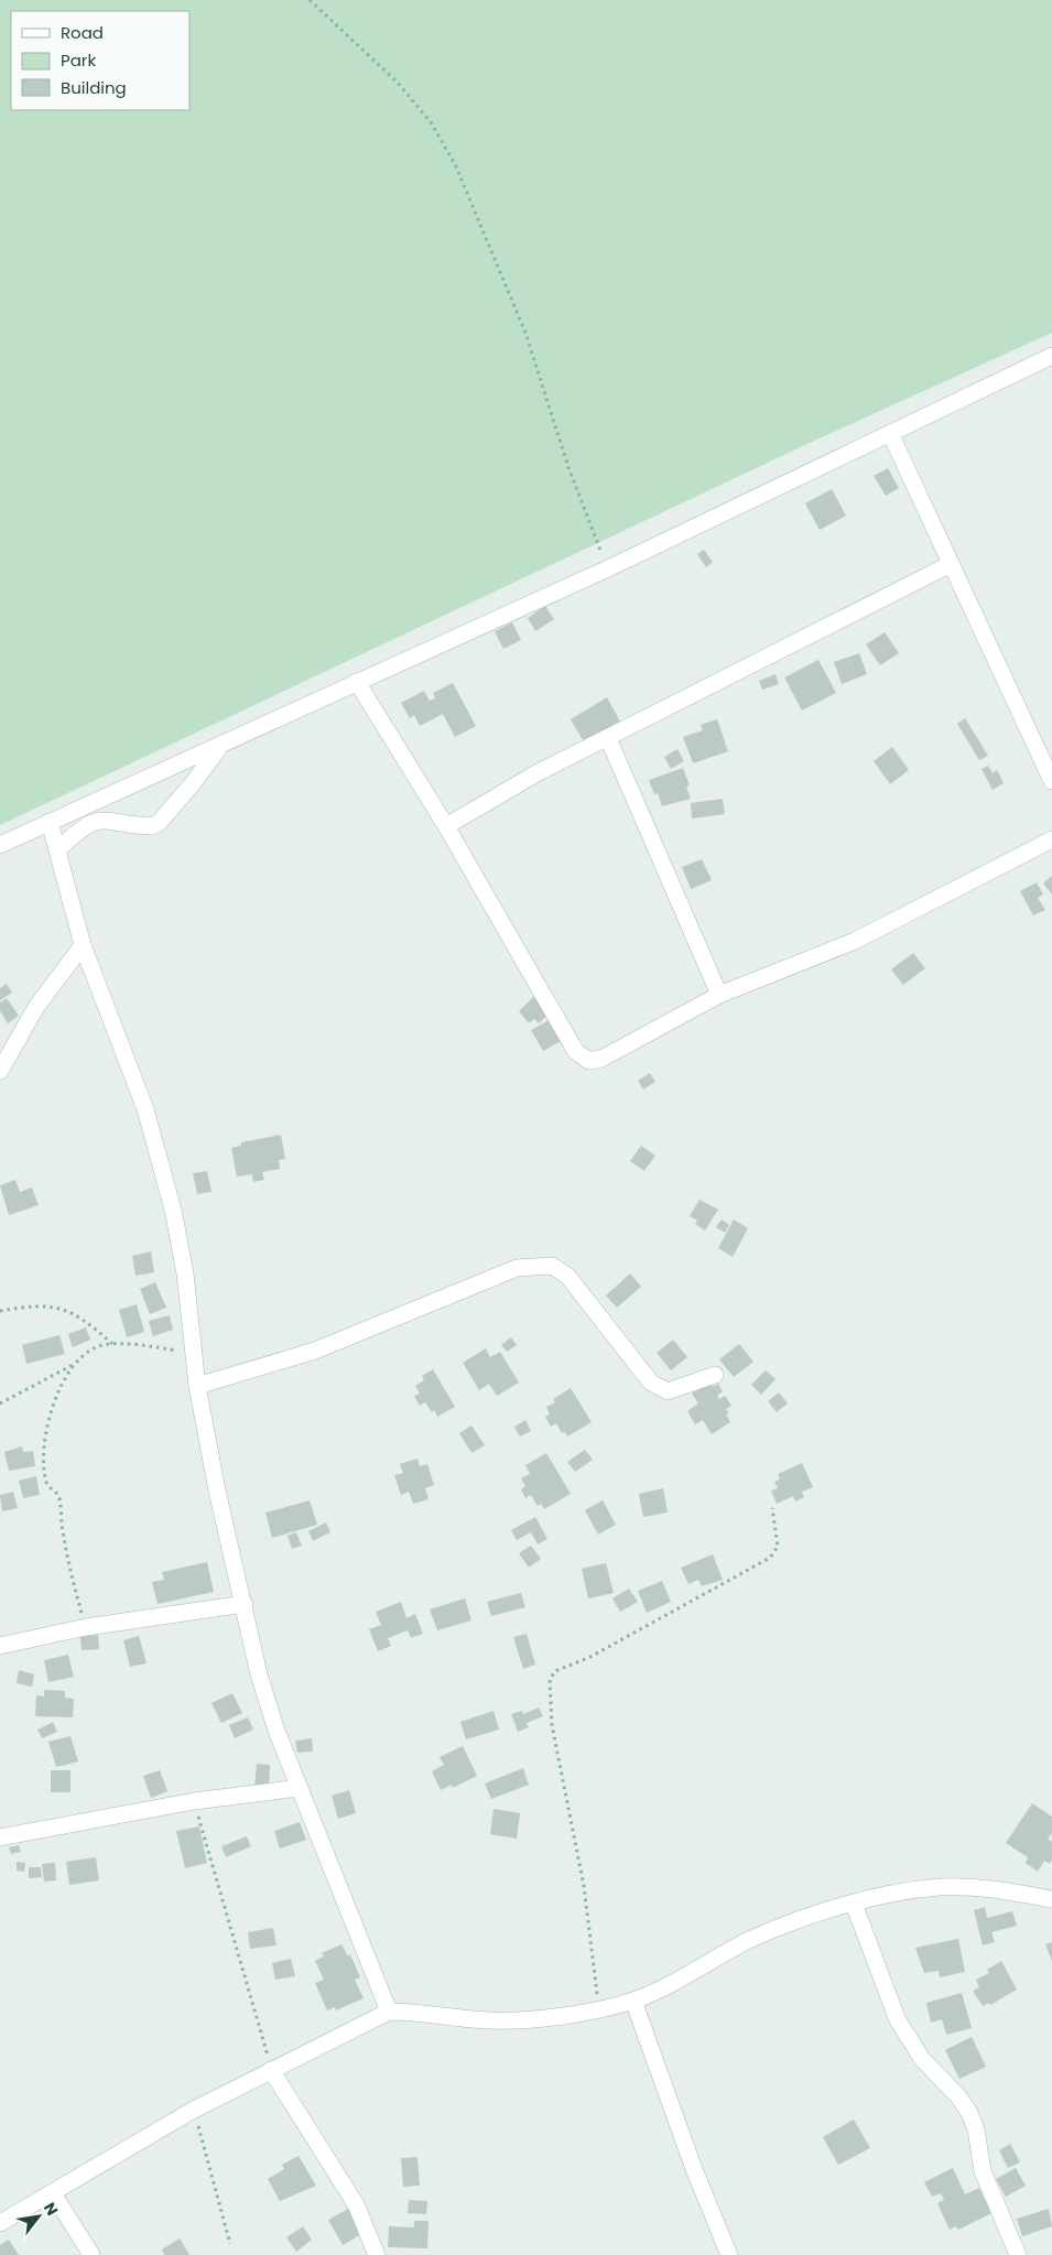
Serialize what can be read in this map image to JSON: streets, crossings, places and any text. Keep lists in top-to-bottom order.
{
  "legend": ["Road", "Park", "Building"],
  "north": "top right"
}
